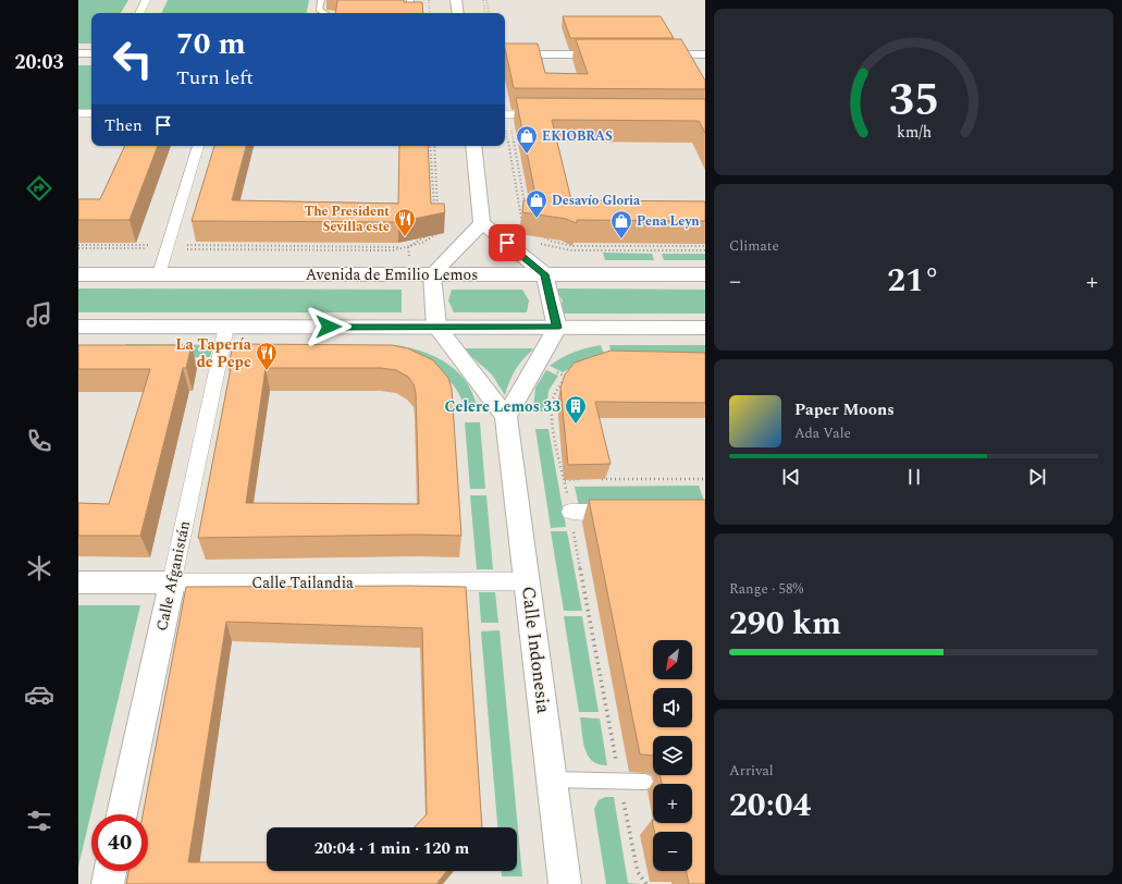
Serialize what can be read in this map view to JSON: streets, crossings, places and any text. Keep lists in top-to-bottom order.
{
  "streets": {
    "street": [
      "Avenida de Emilio Lemos",
      "Calle Afganistán",
      "Calle Tailandia",
      "Calle Indonesia"
    ]
  },
  "crossings": [
    ["Calle Afganistán", "Calle Tailandia"],
    ["Calle Tailandia", "Calle Indonesia"]
  ],
  "places": {
    "shop": ["EKIOBRAS", "Desavío Gloria", "Pena Leyn"],
    "restaurant": ["The President Sevilla este", "La Tapería de Pepe"],
    "building": ["Celere Lemos 33"]
  },
  "north": "bottom left",
  "page": {
    "tabs": "20:03",
    "turn": ["70 m", "Turn left"],
    "then": "Then",
    "tile": [
      "Climate",
      ["Range · 58%", "290 km"],
      ["Arrival", "20:04"]
    ],
    "heat": ["−", "21°", "+"],
    "song": ["Paper Moons", "Ada Vale"],
    "map_buttons": ["+", "−"],
    "limit": "40",
    "trip": "20:04 · 1 min · 120 m",
    "gauge": ["35", "km/h"]
  }
}
